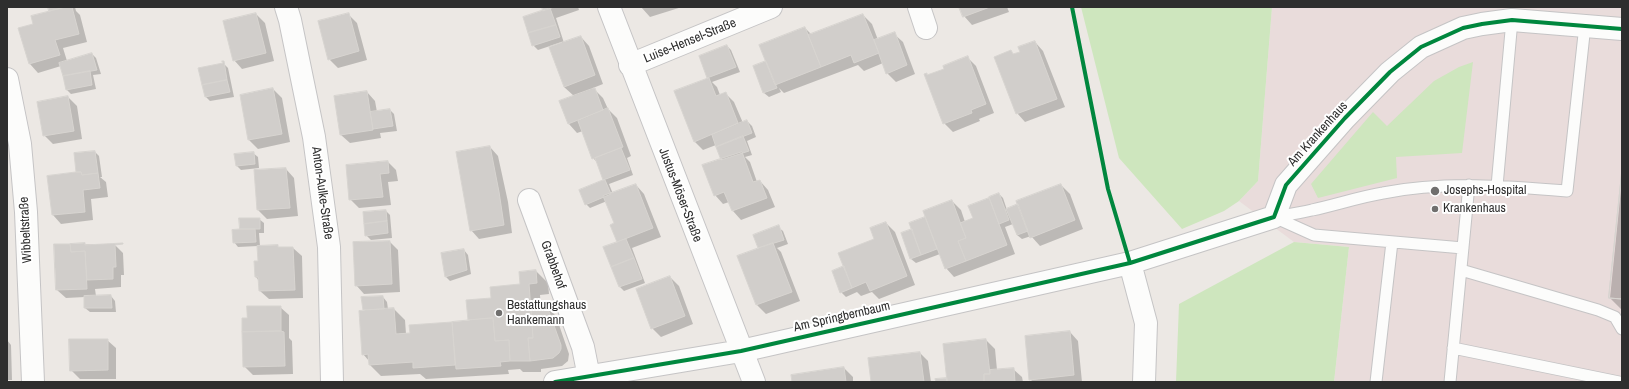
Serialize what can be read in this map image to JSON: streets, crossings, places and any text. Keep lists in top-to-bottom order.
{
  "streets": {
    "street": [
      "Luise-Hensel-Straße",
      "Am Krankenhaus",
      "Anton-Aulke-Straße",
      "Justus-Möser-Straße",
      "Wibbeltstraße",
      "Grabbehof",
      "Am Springbernbaum"
    ]
  },
  "crossings": [
    ["Luise-Hensel-Straße", "Justus-Möser-Straße"],
    ["Justus-Möser-Straße", "Am Springbernbaum"],
    ["Grabbehof", "Am Springbernbaum"]
  ],
  "places": ["Josephs-Hospital", "Krankenhaus", "Bestattungshaus Hankemann"]
}
